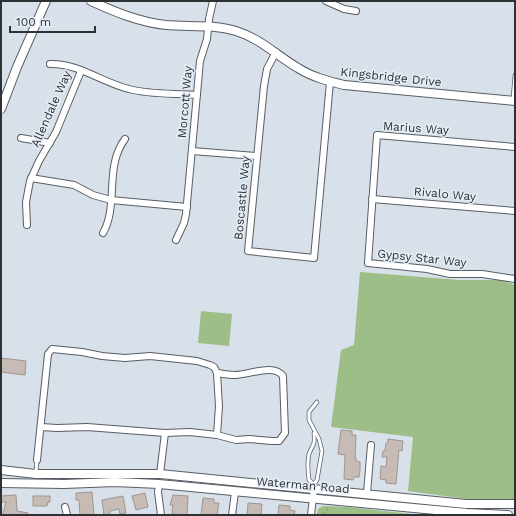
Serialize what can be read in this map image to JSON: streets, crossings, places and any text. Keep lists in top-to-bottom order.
{
  "streets": {
    "street": [
      "Kingsbridge Drive",
      "Morcott Way",
      "Allendale Way",
      "Marius Way",
      "Rivalo Way",
      "Boscastle Way",
      "Gypsy Star Way",
      "Waterman Road"
    ]
  },
  "crossings": [
    ["Kingsbridge Drive", "Morcott Way"],
    ["Kingsbridge Drive", "Boscastle Way"],
    ["Marius Way", "Rivalo Way"],
    ["Marius Way", "Gypsy Star Way"],
    ["Rivalo Way", "Gypsy Star Way"]
  ],
  "scale_bar": "100 m"
}
